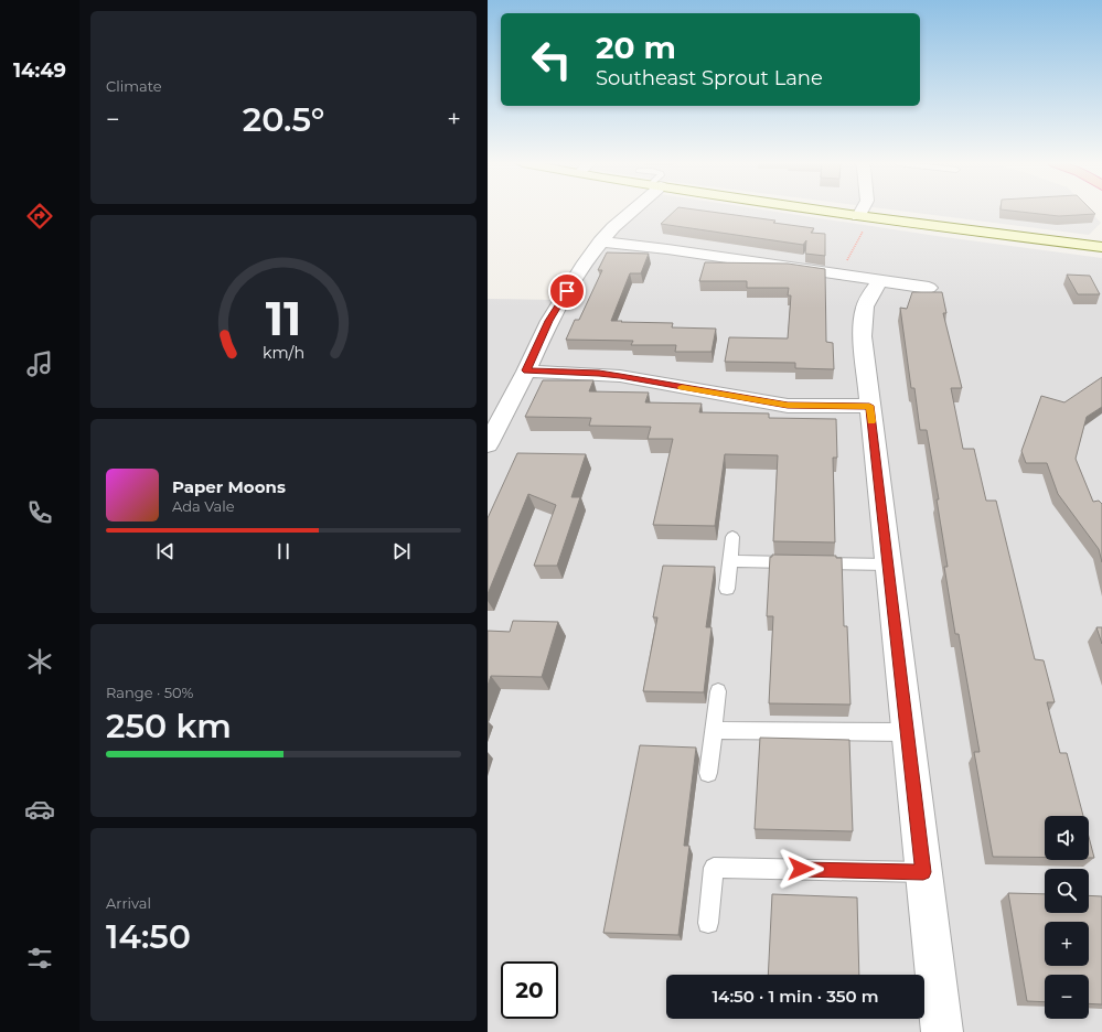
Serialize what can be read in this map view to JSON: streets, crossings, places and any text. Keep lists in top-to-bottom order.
{
  "page": {
    "tabs": "14:49",
    "tile": [
      "Climate",
      ["Range · 50%", "250 km"],
      ["Arrival", "14:50"]
    ],
    "turn": ["20 m", "Southeast Sprout Lane"],
    "heat": ["−", "20.5°", "+"],
    "song": ["Paper Moons", "Ada Vale"],
    "map_buttons": ["+", "−"],
    "limit": "20",
    "trip": "14:50 · 1 min · 350 m",
    "gauge": ["11", "km/h"]
  }
}
